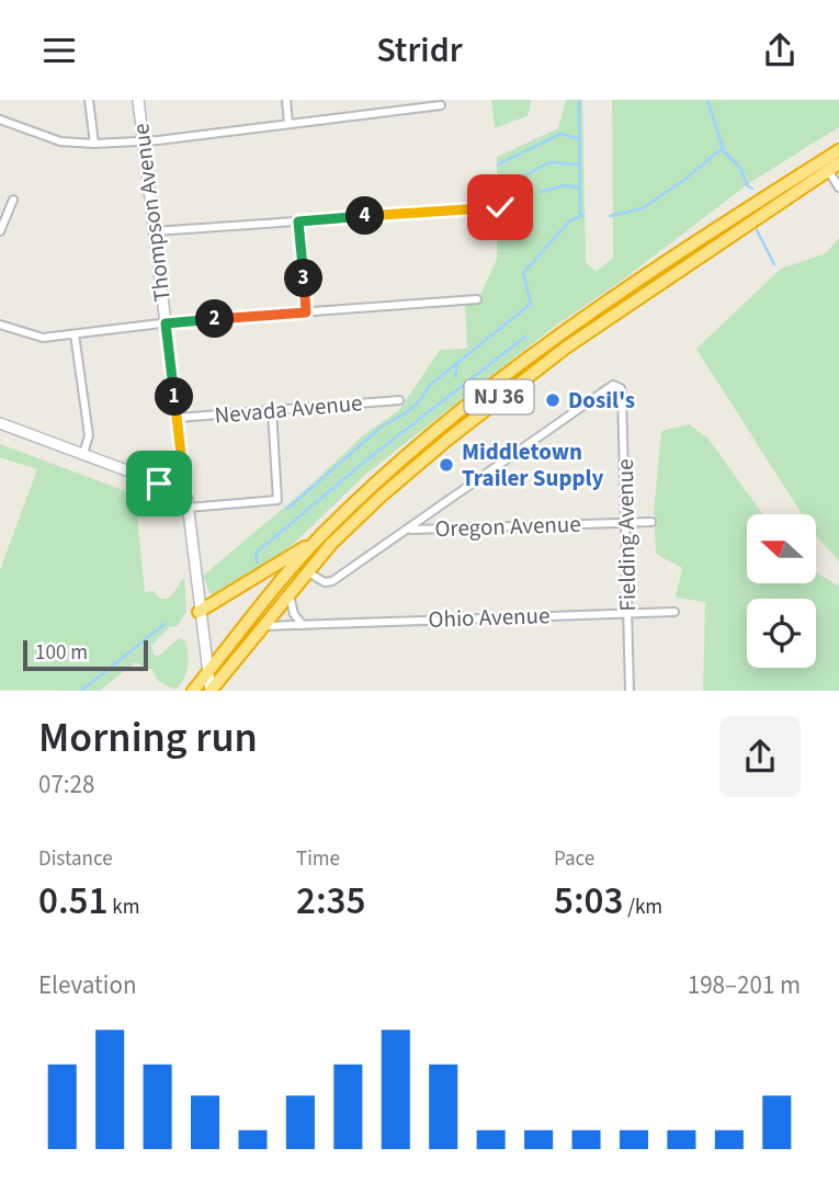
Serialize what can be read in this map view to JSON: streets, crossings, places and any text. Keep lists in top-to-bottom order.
{
  "streets": {
    "highway": ["NJ 36"],
    "street": [
      "Thompson Avenue",
      "Nevada Avenue",
      "Oregon Avenue",
      "Fielding Avenue",
      "Ohio Avenue"
    ]
  },
  "crossings": [
    ["Thompson Avenue", "NJ 36"],
    ["Thompson Avenue", "Nevada Avenue"],
    ["NJ 36", "Ohio Avenue"],
    ["Oregon Avenue", "Fielding Avenue"],
    ["Fielding Avenue", "Ohio Avenue"]
  ],
  "places": ["Dosil's", "Middletown Trailer Supply"],
  "scale_bar": "100 m",
  "north": "left",
  "page": {
    "header": "Stridr",
    "pins": [
      "4",
      "3",
      "2",
      "1"
    ],
    "scale": "100 m",
    "heading": ["Morning run", "07:28"],
    "stats": [
      ["Distance", "0.51 km"],
      ["Time", "2:35"],
      ["Pace", "5:03 /km"]
    ],
    "chart": ["Elevation", "198–201 m"]
  }
}
